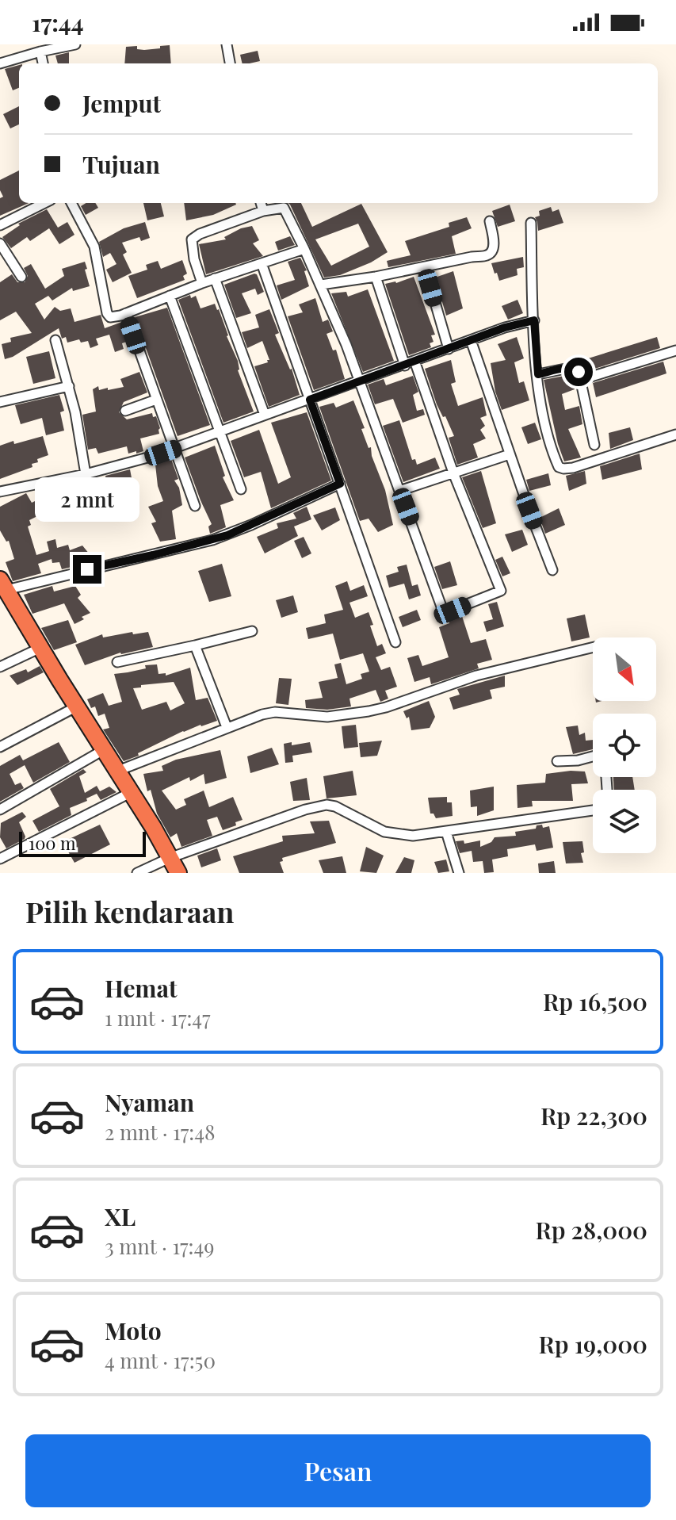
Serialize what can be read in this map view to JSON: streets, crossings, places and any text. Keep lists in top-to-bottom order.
{
  "scale_bar": "100 m",
  "north": "bottom right",
  "page": {
    "status": "17:44",
    "banner": ["Jemput", "Tujuan"],
    "bubble": "2 mnt",
    "scale": "100 m",
    "heading": "Pilih kendaraan",
    "list": [
      {
        "name": "Hemat",
        "note": "1 mnt · 17:47",
        "value": "Rp 16,500"
      },
      {
        "name": "Nyaman",
        "note": "2 mnt · 17:48",
        "value": "Rp 22,300"
      },
      {
        "name": "XL",
        "note": "3 mnt · 17:49",
        "value": "Rp 28,000"
      },
      {
        "name": "Moto",
        "note": "4 mnt · 17:50",
        "value": "Rp 19,000"
      }
    ],
    "buttons": "Pesan"
  }
}
